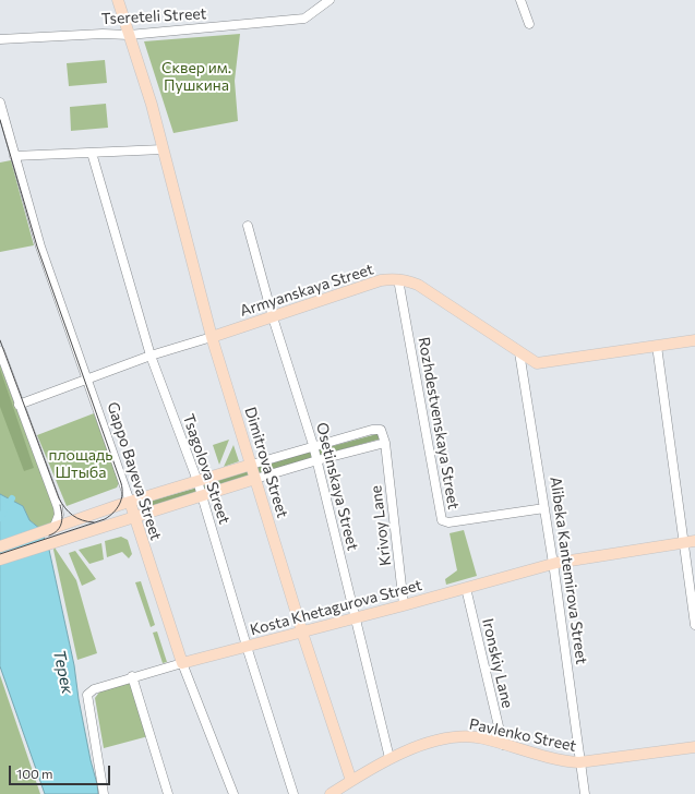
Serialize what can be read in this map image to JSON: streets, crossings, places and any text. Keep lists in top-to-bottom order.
{
  "streets": {
    "main road": [
      "Armyanskaya Street",
      "Dimitrova Street",
      "Gappo Bayeva Street",
      "Kosta Khetagurova Street",
      "Pavlenko Street"
    ],
    "street": [
      "Tsereteli Street",
      "Rozhdestvenskaya Street",
      "Tsagolova Street",
      "Osetinskaya Street",
      "Krivoy Lane",
      "Alibeka Kantemirova Street",
      "Ironskiy Lane"
    ]
  },
  "crossings": [
    ["Tsereteli Street", "Dimitrova Street"],
    ["Armyanskaya Street", "Rozhdestvenskaya Street"],
    ["Armyanskaya Street", "Dimitrova Street"],
    ["Armyanskaya Street", "Tsagolova Street"],
    ["Armyanskaya Street", "Gappo Bayeva Street"],
    ["Armyanskaya Street", "Osetinskaya Street"],
    ["Armyanskaya Street", "Alibeka Kantemirova Street"],
    ["Rozhdestvenskaya Street", "Alibeka Kantemirova Street"],
    ["Dimitrova Street", "Kosta Khetagurova Street"],
    ["Dimitrova Street", "Pavlenko Street"],
    ["Tsagolova Street", "Kosta Khetagurova Street"],
    ["Gappo Bayeva Street", "Kosta Khetagurova Street"],
    ["Osetinskaya Street", "Kosta Khetagurova Street"],
    ["Osetinskaya Street", "Pavlenko Street"],
    ["Krivoy Lane", "Kosta Khetagurova Street"],
    ["Alibeka Kantemirova Street", "Kosta Khetagurova Street"],
    ["Alibeka Kantemirova Street", "Pavlenko Street"],
    ["Kosta Khetagurova Street", "Ironskiy Lane"],
    ["Ironskiy Lane", "Pavlenko Street"]
  ],
  "water": ["Терек"],
  "parks": ["Сквер им. Пушкина", "площадь Штыба"],
  "scale_bar": "100 m"
}
